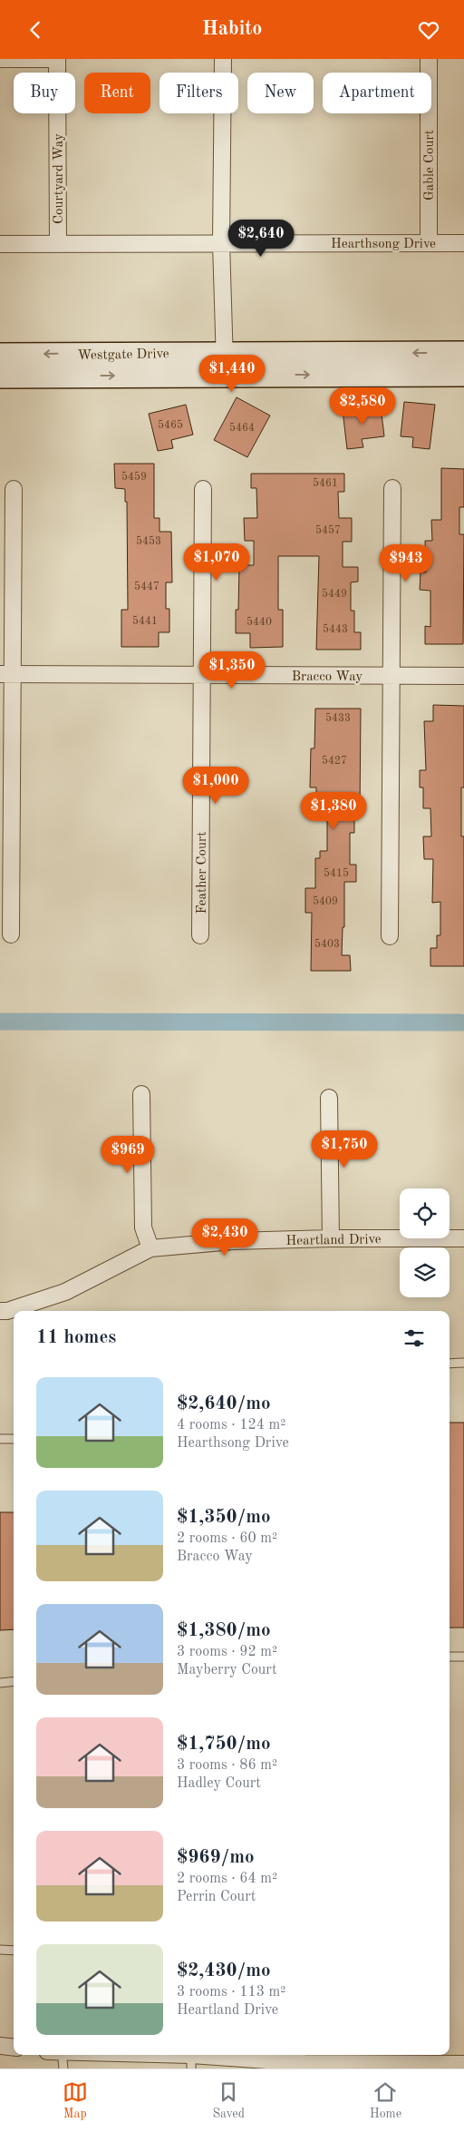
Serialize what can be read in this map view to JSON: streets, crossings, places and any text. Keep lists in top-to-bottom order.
{
  "streets": {
    "street": [
      "Gable Court",
      "Courtyard Way",
      "Hearthsong Drive",
      "Westgate Drive",
      "Bracco Way",
      "Feather Court",
      "Heartland Drive"
    ]
  },
  "crossings": [
    ["Gable Court", "Hearthsong Drive"],
    ["Courtyard Way", "Hearthsong Drive"],
    ["Bracco Way", "Feather Court"]
  ],
  "house_numbers": [
    "5465",
    "5464",
    "5459",
    "5461",
    "5457",
    "5453",
    "5447",
    "5449",
    "5441",
    "5440",
    "5443",
    "5433",
    "5427",
    "5415",
    "5409",
    "5403"
  ],
  "page": {
    "header": "Habito",
    "chip": [
      "Buy",
      "Rent",
      "Filters",
      "New",
      "Apartment"
    ],
    "price": [
      "$2,640",
      "$1,440",
      "$2,580",
      "$1,070",
      "$943",
      "$1,350",
      "$1,000",
      "$1,380",
      "$1,750",
      "$969",
      "$2,430"
    ],
    "heading": "11 homes",
    "list": [
      {
        "name": "$2,640/mo",
        "note": "4 rooms · 124 m² · Hearthsong Drive"
      },
      {
        "name": "$1,350/mo",
        "note": "2 rooms · 60 m² · Bracco Way"
      },
      {
        "name": "$1,380/mo",
        "note": "3 rooms · 92 m² · Mayberry Court"
      },
      {
        "name": "$1,750/mo",
        "note": "3 rooms · 86 m² · Hadley Court"
      },
      {
        "name": "$969/mo",
        "note": "2 rooms · 64 m² · Perrin Court"
      },
      {
        "name": "$2,430/mo",
        "note": "3 rooms · 113 m² · Heartland Drive"
      }
    ],
    "tabs": ["Map", "Saved", "Home"]
  }
}
